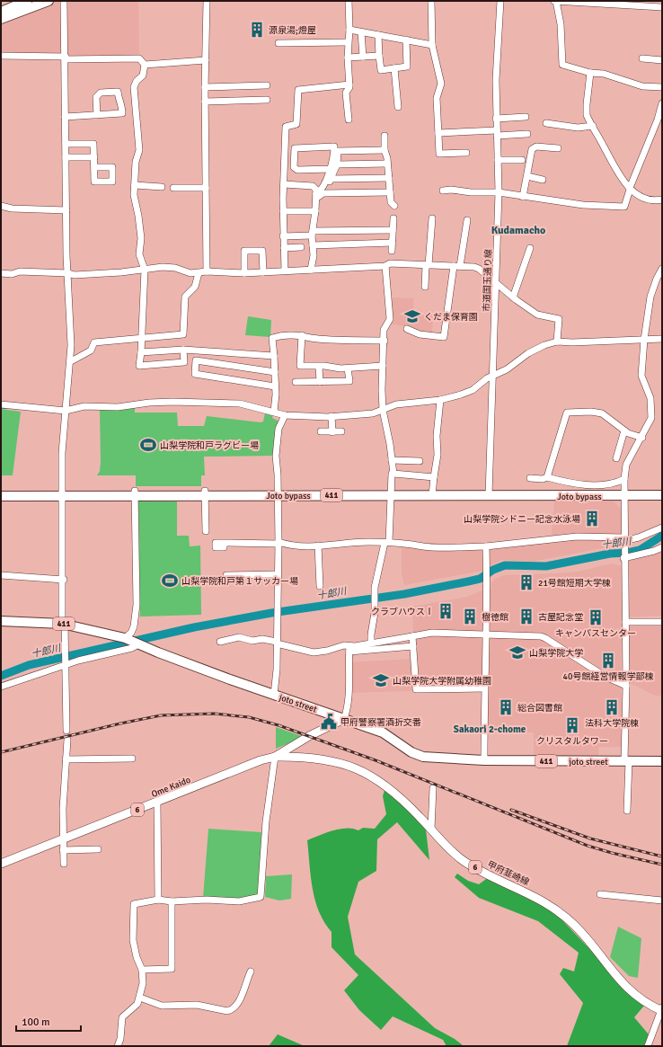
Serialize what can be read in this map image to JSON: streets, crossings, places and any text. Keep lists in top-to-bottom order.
{
  "streets": {
    "highway": ["Joto bypass", "411", "joto street"],
    "main road": ["Ome Kaido", "6", "甲府韮崎線"],
    "street": ["市道国玉通り線"]
  },
  "crossings": [
    ["市道国玉通り線", "Joto bypass"],
    ["joto street", "Ome Kaido"],
    ["Ome Kaido", "甲府韮崎線"]
  ],
  "districts": ["Kudamacho", "Sakaori 2-chome"],
  "water": ["十郎川"],
  "places": {
    "building": [
      "源泉湯;燈屋",
      "山梨学院シドニー記念水泳場",
      "21号館短期大学棟",
      "クラブハウスⅠ",
      "樹徳館",
      "古屋記念堂",
      "キャンパスセンター",
      "40号館経営情報学部棟",
      "総合図書館",
      "法科大学院棟",
      "クリスタルタワー"
    ],
    "school or university": ["くだま保育園", "山梨学院大学", "山梨学院大学附属幼稚園"],
    "sports": ["山梨学院和戸ラグビー場", "山梨学院和戸第１サッカー場"],
    "public building": ["甲府警察署酒折交番"]
  },
  "scale_bar": "100 m"
}
